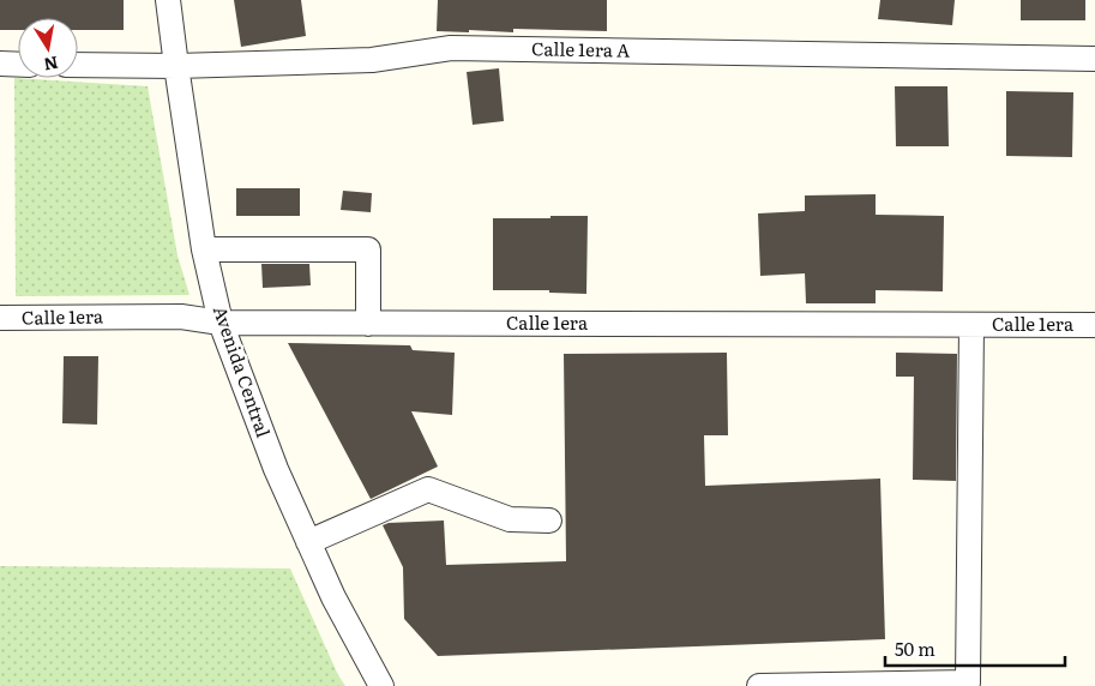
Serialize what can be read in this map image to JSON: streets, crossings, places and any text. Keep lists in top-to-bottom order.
{
  "streets": {
    "street": ["Calle 1era A", "Calle 1era", "Avenida Central"]
  },
  "crossings": [
    ["Calle 1era A", "Avenida Central"],
    ["Calle 1era", "Avenida Central"]
  ],
  "scale_bar": "50 m",
  "north": "bottom"
}
